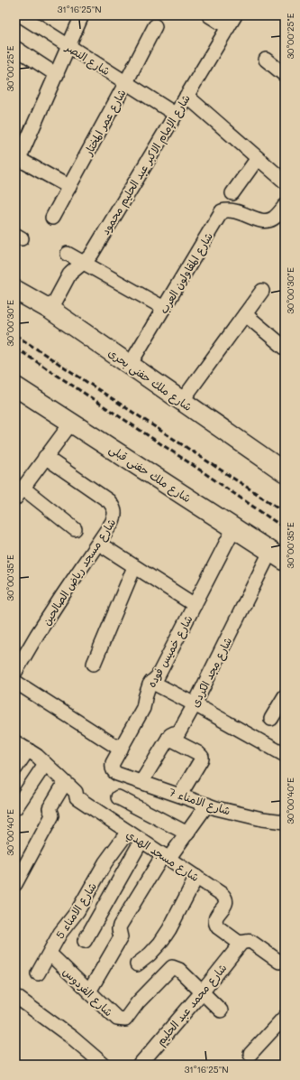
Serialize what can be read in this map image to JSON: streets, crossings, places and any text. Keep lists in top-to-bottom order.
{
  "streets": {
    "street": [
      "شارع النصر",
      "شارع عمر المختار",
      "شارع الإمام الاكبر عبد الحليم محمود",
      "شارع المقاولون العرب",
      "شارع ملك حفنى بحرى",
      "شارع ملك حفنى قبلى",
      "شارع مسجد رياض الصالحين",
      "شارع خميس فوده",
      "شارع مجد الكردى",
      "شارع الامناء 7",
      "شارع مسجد الهدي",
      "شارع الامناء 5",
      "شارع الفردوس",
      "شارع محمد عبد الحليم"
    ]
  },
  "crossings": [
    ["شارع النصر", "شارع عمر المختار"],
    ["شارع النصر", "شارع الإمام الاكبر عبد الحليم محمود"],
    ["شارع الإمام الاكبر عبد الحليم محمود", "شارع ملك حفنى بحرى"],
    ["شارع المقاولون العرب", "شارع ملك حفنى بحرى"],
    ["شارع ملك حفنى قبلى", "شارع خميس فوده"],
    ["شارع ملك حفنى قبلى", "شارع مجد الكردى"],
    ["شارع خميس فوده", "شارع الامناء 7"],
    ["شارع مجد الكردى", "شارع الامناء 7"],
    ["شارع مسجد الهدي", "شارع الامناء 5"],
    ["شارع مسجد الهدي", "شارع محمد عبد الحليم"],
    ["شارع الامناء 5", "شارع الفردوس"],
    ["شارع الفردوس", "شارع محمد عبد الحليم"]
  ],
  "coordinates": [
    "31°16'25\"N",
    "30°00'25\"E",
    "30°00'30\"E",
    "30°00'35\"E",
    "30°00'40\"E"
  ]
}
